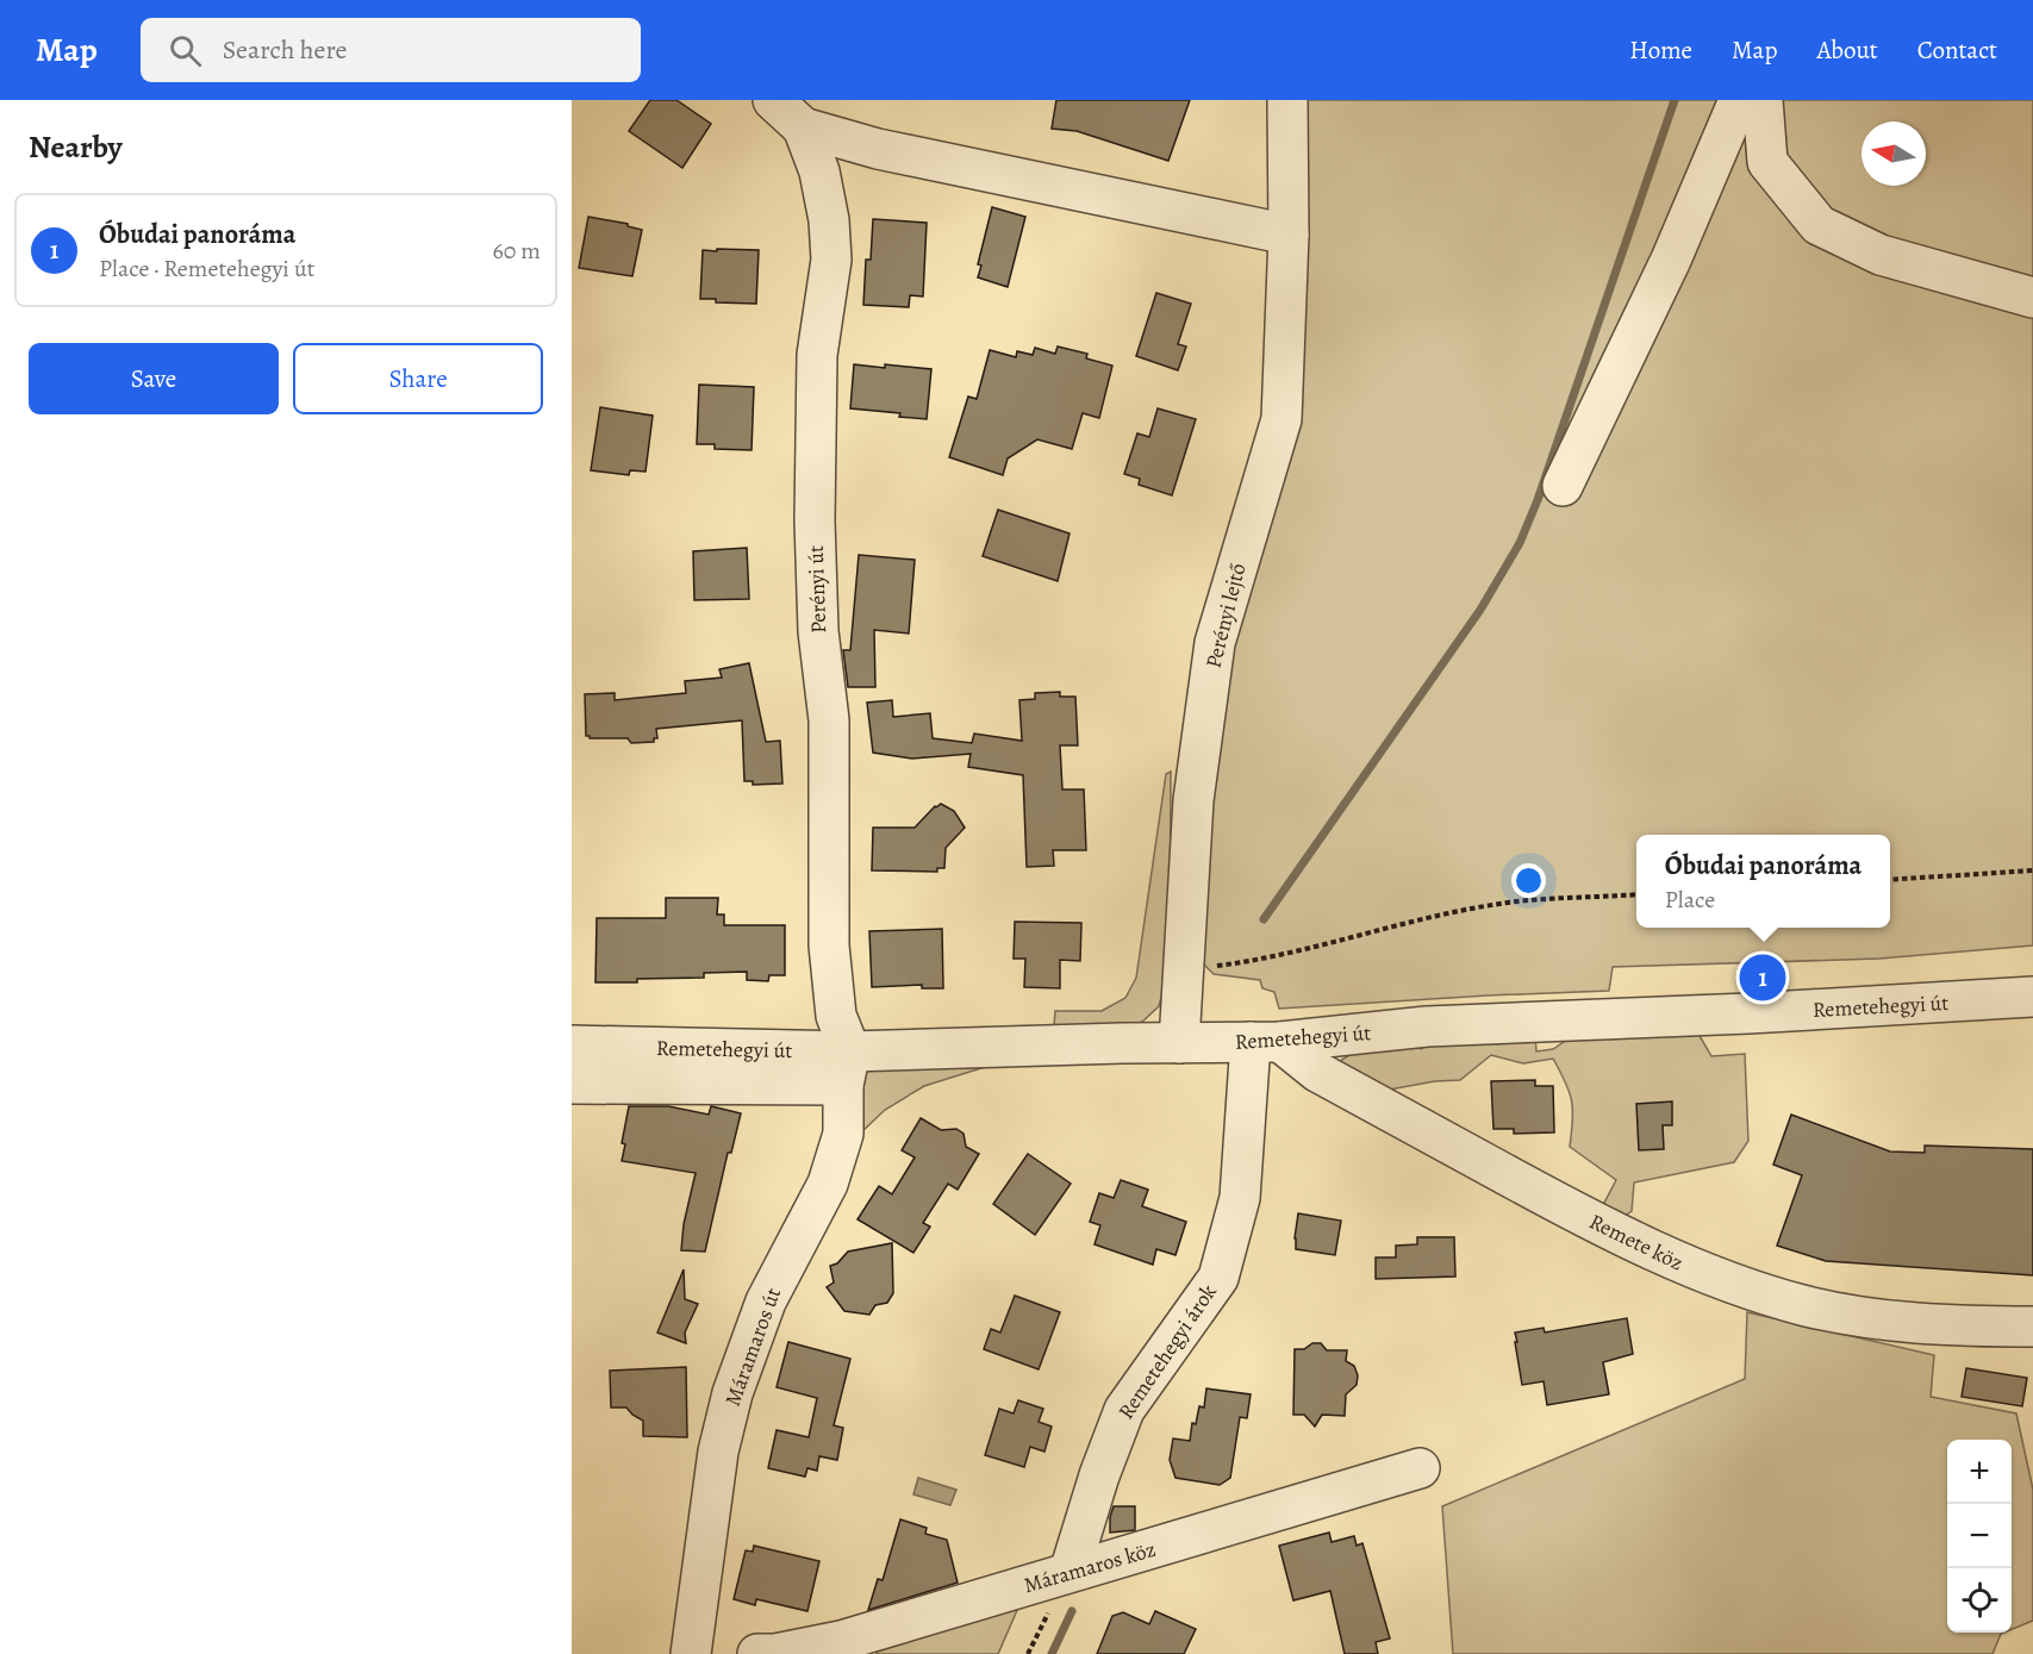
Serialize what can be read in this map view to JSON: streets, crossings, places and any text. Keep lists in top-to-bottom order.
{
  "streets": {
    "street": [
      "Perényi út",
      "Perényi lejtő",
      "Remetehegyi út",
      "Remete köz",
      "Máramaros út",
      "Remetehegyi árok",
      "Máramaros köz"
    ]
  },
  "crossings": [
    ["Perényi út", "Perényi lejtő"],
    ["Perényi út", "Remetehegyi út"],
    ["Perényi út", "Máramaros út"],
    ["Perényi lejtő", "Remetehegyi út"],
    ["Remetehegyi út", "Remete köz"],
    ["Remetehegyi út", "Máramaros út"],
    ["Remetehegyi út", "Remetehegyi árok"],
    ["Remete köz", "Remetehegyi árok"],
    ["Remetehegyi árok", "Máramaros köz"]
  ],
  "north": "left",
  "page": {
    "header": "Map",
    "search": "Search here",
    "nav": [
      "Home",
      "Map",
      "About",
      "Contact"
    ],
    "heading": "Nearby",
    "list": [
      {
        "mark": "1",
        "name": "Óbudai panoráma",
        "note": "Place · Remetehegyi út",
        "value": "60 m"
      }
    ],
    "buttons": ["Save", "Share"],
    "popup": ["Óbudai panoráma", "Place"],
    "pins": "1",
    "map_buttons": ["+", "−"]
  }
}
